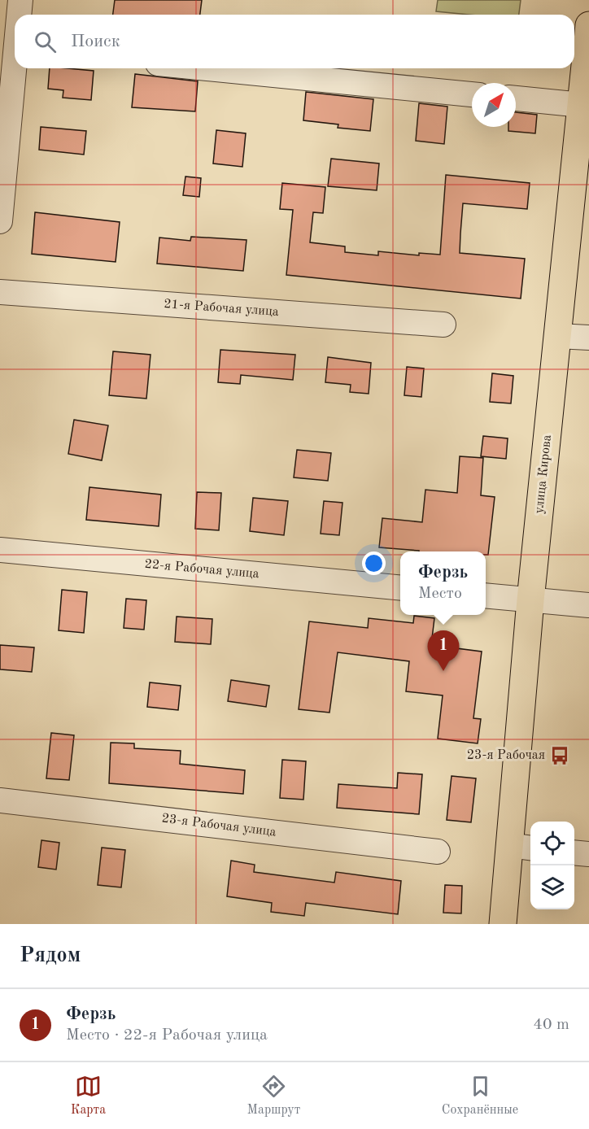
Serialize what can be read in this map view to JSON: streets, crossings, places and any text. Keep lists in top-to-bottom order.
{
  "streets": {
    "main road": ["улица Кирова"],
    "street": ["21-я Рабочая улица", "22-я Рабочая улица", "23-я Рабочая улица"]
  },
  "places": {
    "bus stop": ["23-я Рабочая"]
  },
  "north": "top right",
  "page": {
    "search": "Поиск",
    "popup": ["Ферзь", "Место"],
    "pins": "1",
    "heading": "Рядом",
    "list": [
      {
        "mark": "1",
        "name": "Ферзь",
        "note": "Место · 22-я Рабочая улица",
        "value": "40 m"
      }
    ],
    "nav": ["Карта", "Маршрут", "Сохранённые"]
  }
}
